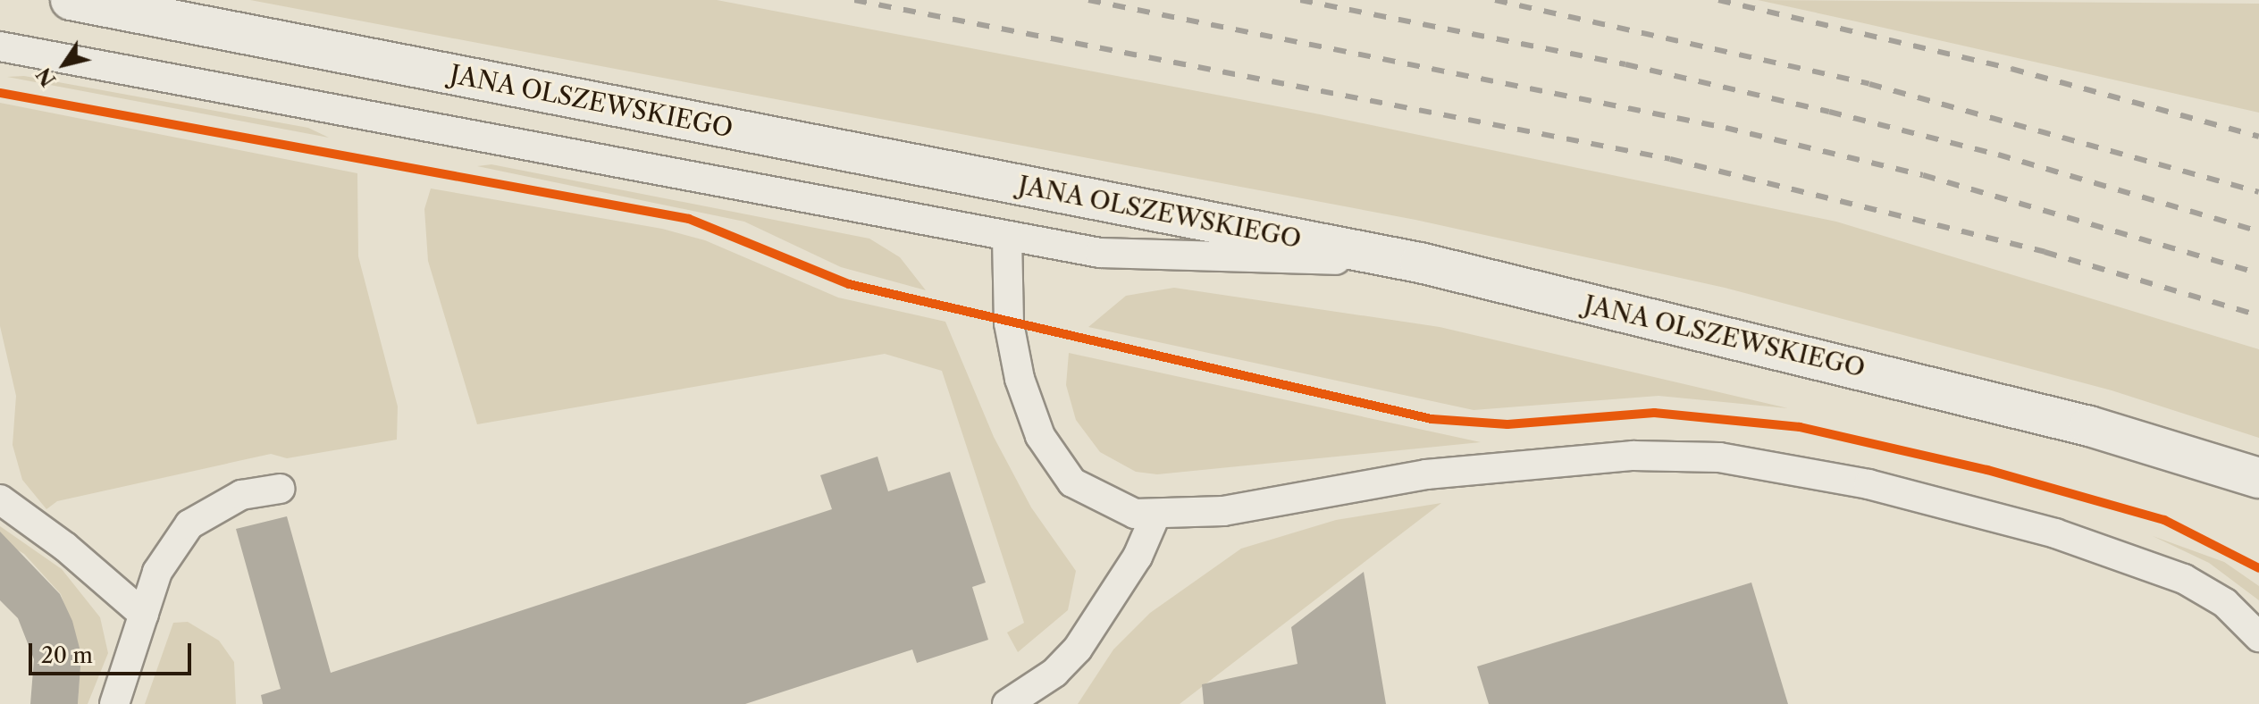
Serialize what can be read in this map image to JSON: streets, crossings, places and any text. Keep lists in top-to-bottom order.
{
  "streets": {
    "main road": ["JANA OLSZEWSKIEGO"]
  },
  "scale_bar": "20 m",
  "north": "bottom left"
}
